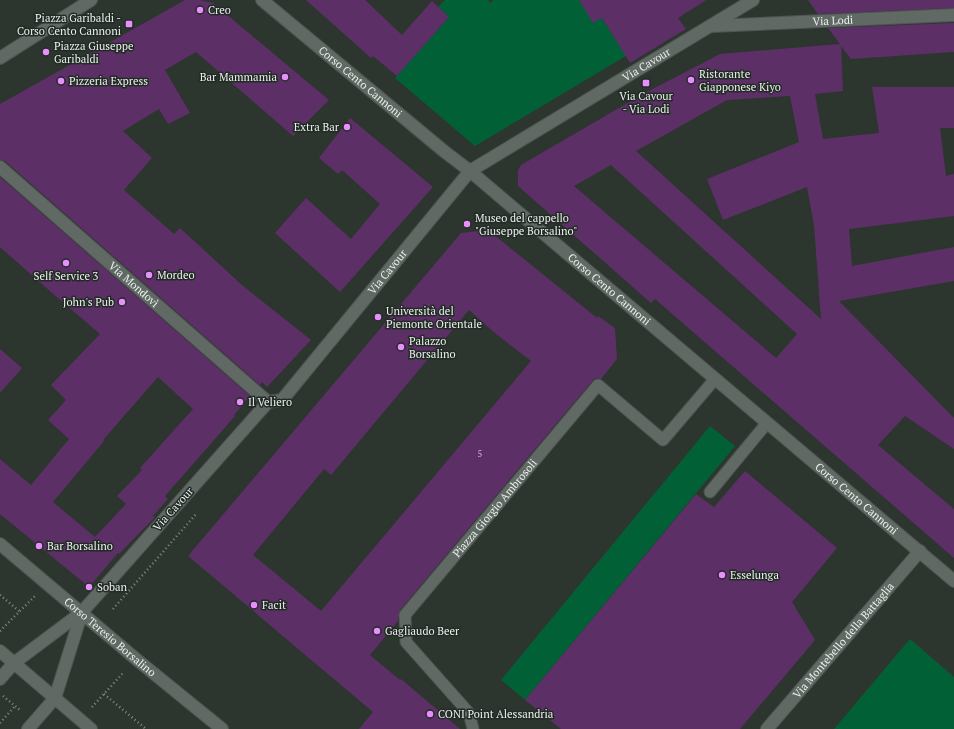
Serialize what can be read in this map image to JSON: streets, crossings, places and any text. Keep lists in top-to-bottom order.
{
  "streets": {
    "street": [
      "Via Lodi",
      "Via Cavour",
      "Corso Cento Cannoni",
      "Via Mondovì",
      "Corso Teresio Borsalino",
      "Via Montebello della Battaglia"
    ],
    "lane": ["Piazza Giorgio Ambrosoli"]
  },
  "crossings": [
    ["Via Lodi", "Via Cavour"],
    ["Via Cavour", "Corso Cento Cannoni"],
    ["Via Cavour", "Via Mondovì"],
    ["Via Cavour", "Corso Teresio Borsalino"],
    ["Corso Cento Cannoni", "Piazza Giorgio Ambrosoli"],
    ["Corso Cento Cannoni", "Via Montebello della Battaglia"]
  ],
  "places": {
    "other": [
      "Creo",
      "Piazza Giuseppe Garibaldi",
      "Bar Mammamia",
      "Ristorante Giapponese Kiyo",
      "Pizzeria Express",
      "Extra Bar",
      "Museo del cappello \"Giuseppe Borsalino\"",
      "Self Service 3",
      "Mordeo",
      "John's Pub",
      "Università del Piemonte Orientale",
      "Palazzo Borsalino",
      "Il Veliero",
      "Bar Borsalino",
      "Esselunga",
      "Soban",
      "Facit",
      "Gagliaudo Beer",
      "CONI Point Alessandria"
    ],
    "transit": ["Piazza Garibaldi - Corso Cento Cannoni", "Via Cavour - Via Lodi"]
  },
  "house_numbers": ["5"]
}
